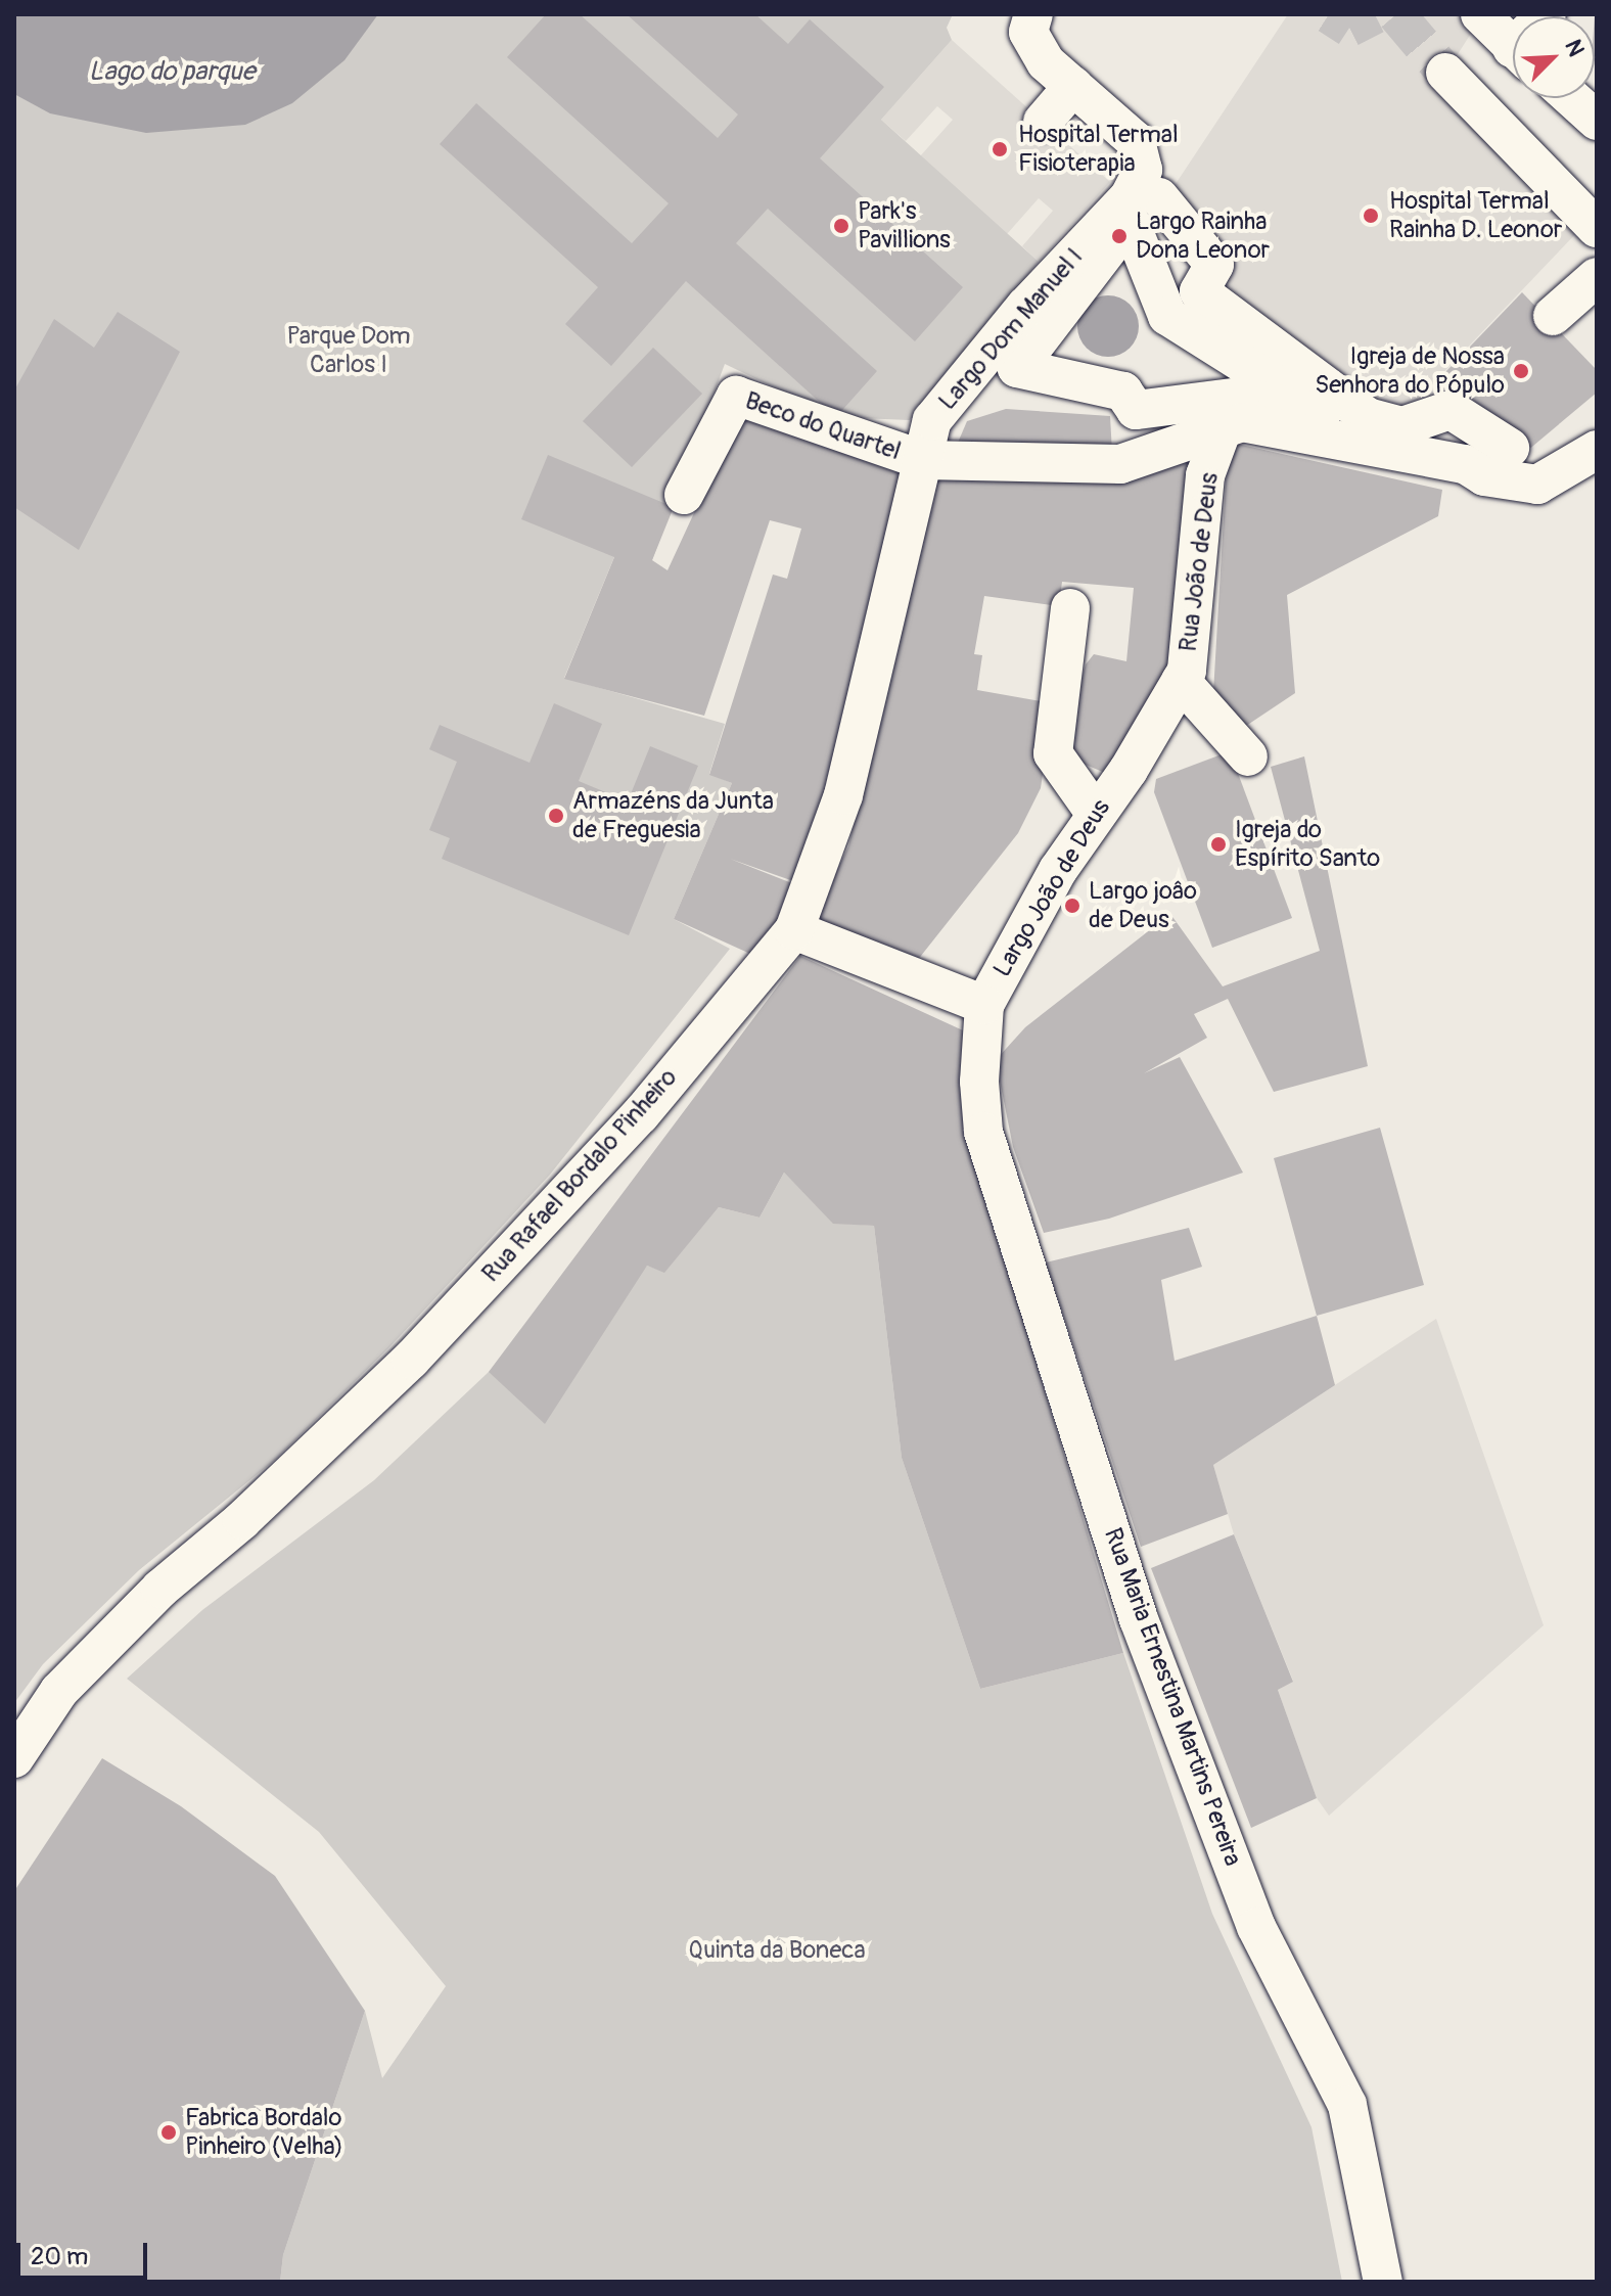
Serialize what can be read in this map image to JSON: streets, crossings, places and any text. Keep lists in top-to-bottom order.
{
  "streets": {
    "street": [
      "Largo Dom Manuel I",
      "Beco do Quartel",
      "Rua João de Deus",
      "Largo João de Deus",
      "Rua Rafael Bordalo Pinheiro",
      "Rua Maria Ernestina Martins Pereira"
    ]
  },
  "crossings": [
    ["Largo Dom Manuel I", "Beco do Quartel"],
    ["Largo Dom Manuel I", "Rua Rafael Bordalo Pinheiro"],
    ["Beco do Quartel", "Rua Rafael Bordalo Pinheiro"],
    ["Rua João de Deus", "Largo João de Deus"],
    ["Largo João de Deus", "Rua Maria Ernestina Martins Pereira"]
  ],
  "water": ["Lago do parque"],
  "parks": ["Parque Dom Carlos I", "Quinta da Boneca"],
  "places": [
    "Hospital Termal Fisioterapia",
    "Hospital Termal Rainha D. Leonor",
    "Park's Pavillions",
    "Largo Rainha Dona Leonor",
    "Igreja de Nossa Senhora do Pópulo",
    "Armazéns da Junta de Freguesia",
    "Igreja do Espírito Santo",
    "Largo joâo de Deus",
    "Fabrica Bordalo Pinheiro (Velha)"
  ],
  "scale_bar": "20 m",
  "north": "top right"
}
